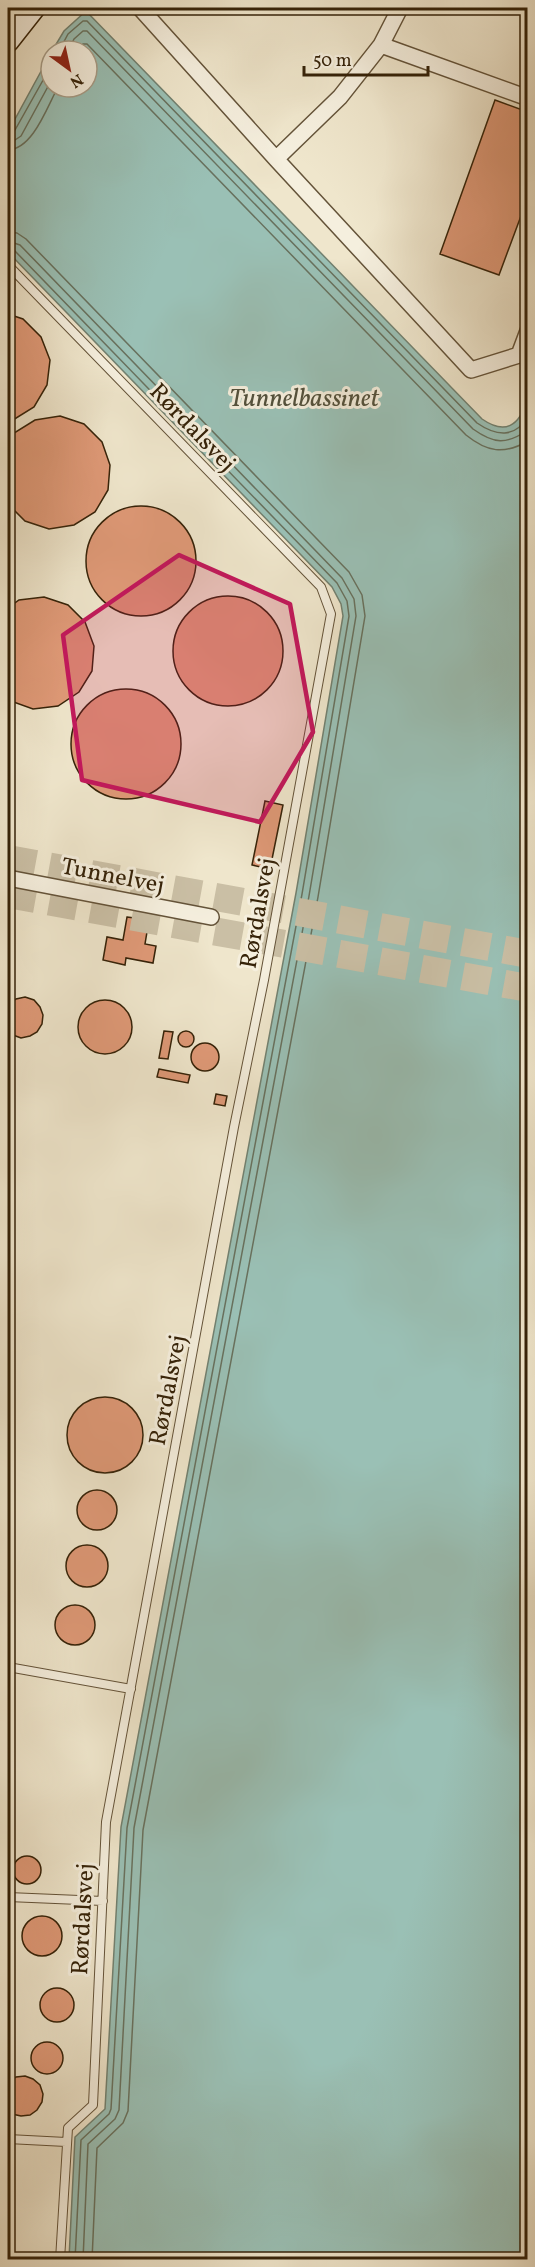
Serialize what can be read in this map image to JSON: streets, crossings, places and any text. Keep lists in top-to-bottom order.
{
  "streets": {
    "street": ["Tunnelvej"],
    "lane": ["Rørdalsvej"]
  },
  "water": ["Tunnelbassinet"],
  "scale_bar": "50 m",
  "north": "bottom right"
}
